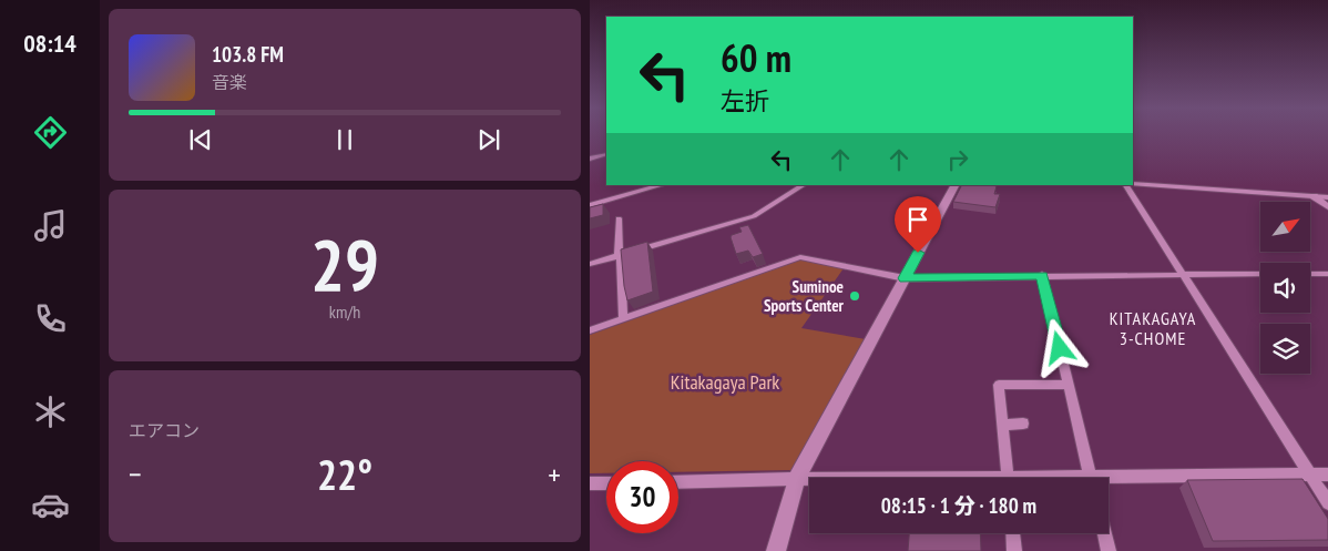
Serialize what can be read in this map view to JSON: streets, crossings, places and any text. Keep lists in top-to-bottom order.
{
  "districts": ["KITAKAGAYA 3-CHOME"],
  "parks": ["Kitakagaya Park"],
  "places": ["Suminoe Sports Center"],
  "north": "top right",
  "page": {
    "tabs": "08:14",
    "turn": ["60 m", "左折"],
    "song": ["103.8 FM", "音楽"],
    "tile": [
      ["29", "km/h"],
      "エアコン"
    ],
    "heat": ["−", "22°", "+"],
    "limit": "30",
    "trip": "08:15 · 1 分 · 180 m"
  }
}
